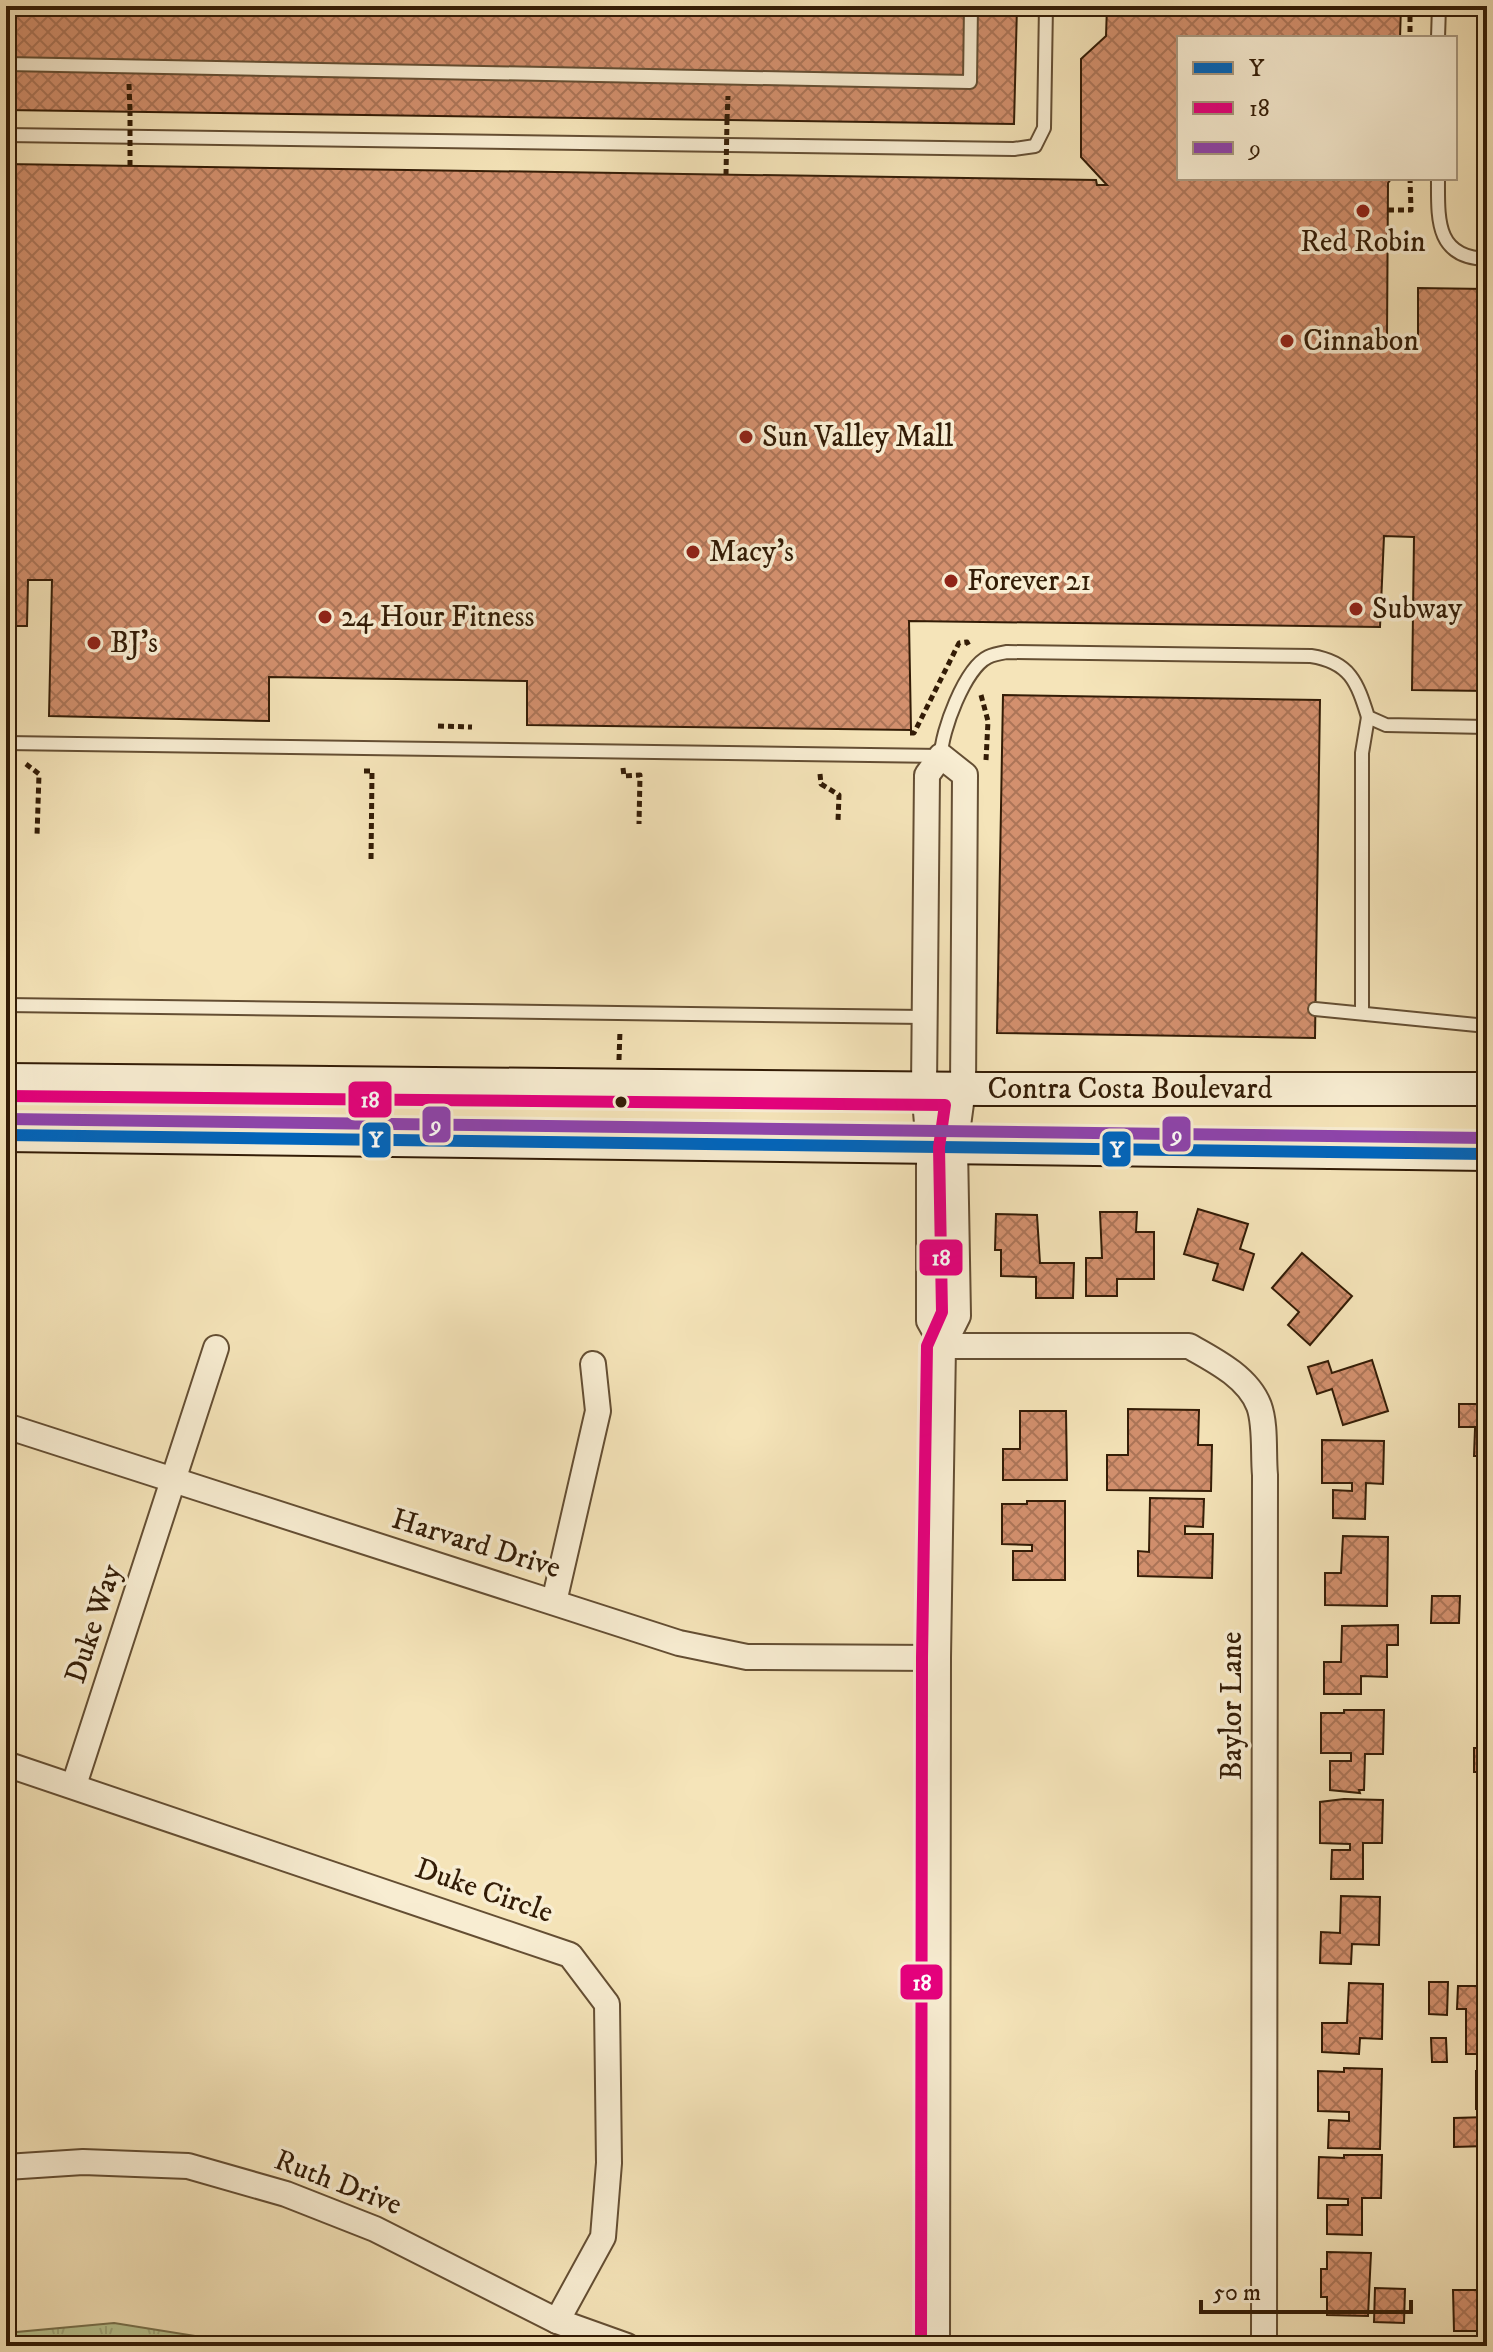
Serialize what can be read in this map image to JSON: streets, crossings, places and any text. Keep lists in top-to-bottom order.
{
  "streets": {
    "main road": ["Contra Costa Boulevard"],
    "street": [
      "Harvard Drive",
      "Duke Way",
      "Baylor Lane",
      "Duke Circle",
      "Ruth Drive"
    ]
  },
  "crossings": [
    ["Harvard Drive", "Duke Way"],
    ["Duke Way", "Duke Circle"],
    ["Duke Circle", "Ruth Drive"]
  ],
  "places": [
    "Red Robin",
    "Cinnabon",
    "Sun Valley Mall",
    "Macy's",
    "Forever 21",
    "Subway",
    "24 Hour Fitness",
    "BJ's"
  ],
  "lines": ["transit line 18", "transit line 9", "transit line Y"],
  "legend": ["Y", "18", "9"],
  "scale_bar": "50 m"
}
